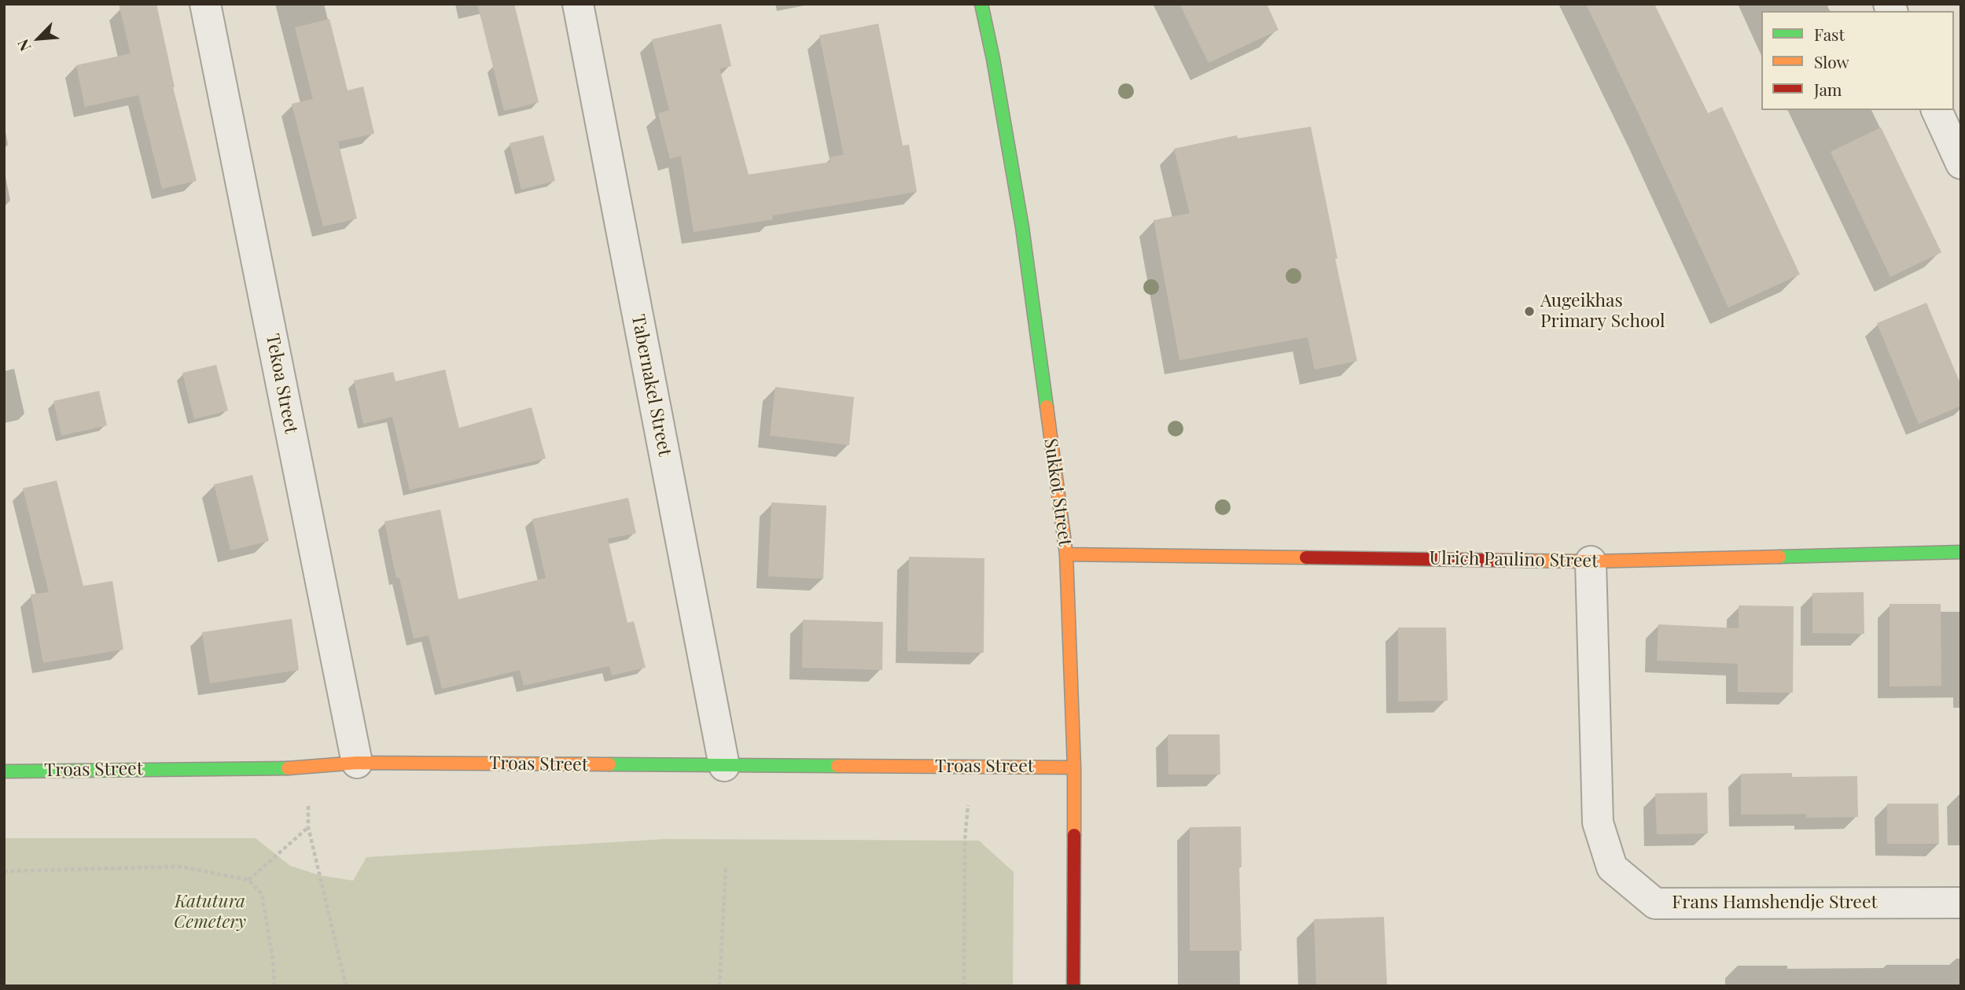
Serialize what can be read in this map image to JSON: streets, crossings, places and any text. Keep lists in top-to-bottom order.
{
  "streets": {
    "street": [
      "Tekoa Street",
      "Tabernakel Street",
      "Sukkot Street",
      "Ulrich Paulino Street",
      "Troas Street",
      "Frans Hamshendje Street"
    ]
  },
  "crossings": [
    ["Tekoa Street", "Troas Street"],
    ["Tabernakel Street", "Troas Street"],
    ["Sukkot Street", "Ulrich Paulino Street"],
    ["Sukkot Street", "Troas Street"],
    ["Ulrich Paulino Street", "Frans Hamshendje Street"]
  ],
  "parks": ["Katutura Cemetery"],
  "places": ["Augeikhas Primary School"],
  "legend": ["Fast", "Slow", "Jam"],
  "north": "bottom left"
}
